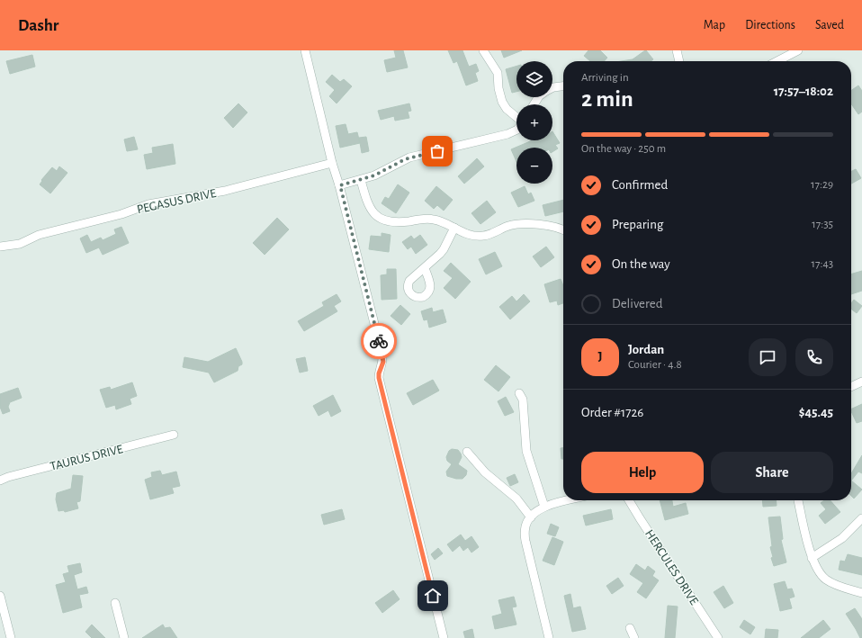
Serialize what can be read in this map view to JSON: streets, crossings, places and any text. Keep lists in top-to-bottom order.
{
  "streets": {
    "street": ["PEGASUS DRIVE", "TAURUS DRIVE", "HERCULES DRIVE"]
  },
  "page": {
    "header": "Dashr",
    "nav": ["Map", "Directions", "Saved"],
    "map_buttons": ["+", "−"],
    "heading": ["2 min", "Arriving in", "17:57–18:02"],
    "panel": [
      "Jordan",
      "Courier · 4.8",
      "Order #1726",
      "$45.45"
    ],
    "bar": "On the way · 250 m",
    "list": [
      ["Confirmed", "17:29"],
      ["Preparing", "17:35"],
      ["On the way", "17:43"],
      "Delivered"
    ],
    "round": "J",
    "buttons": ["Help", "Share"]
  }
}
